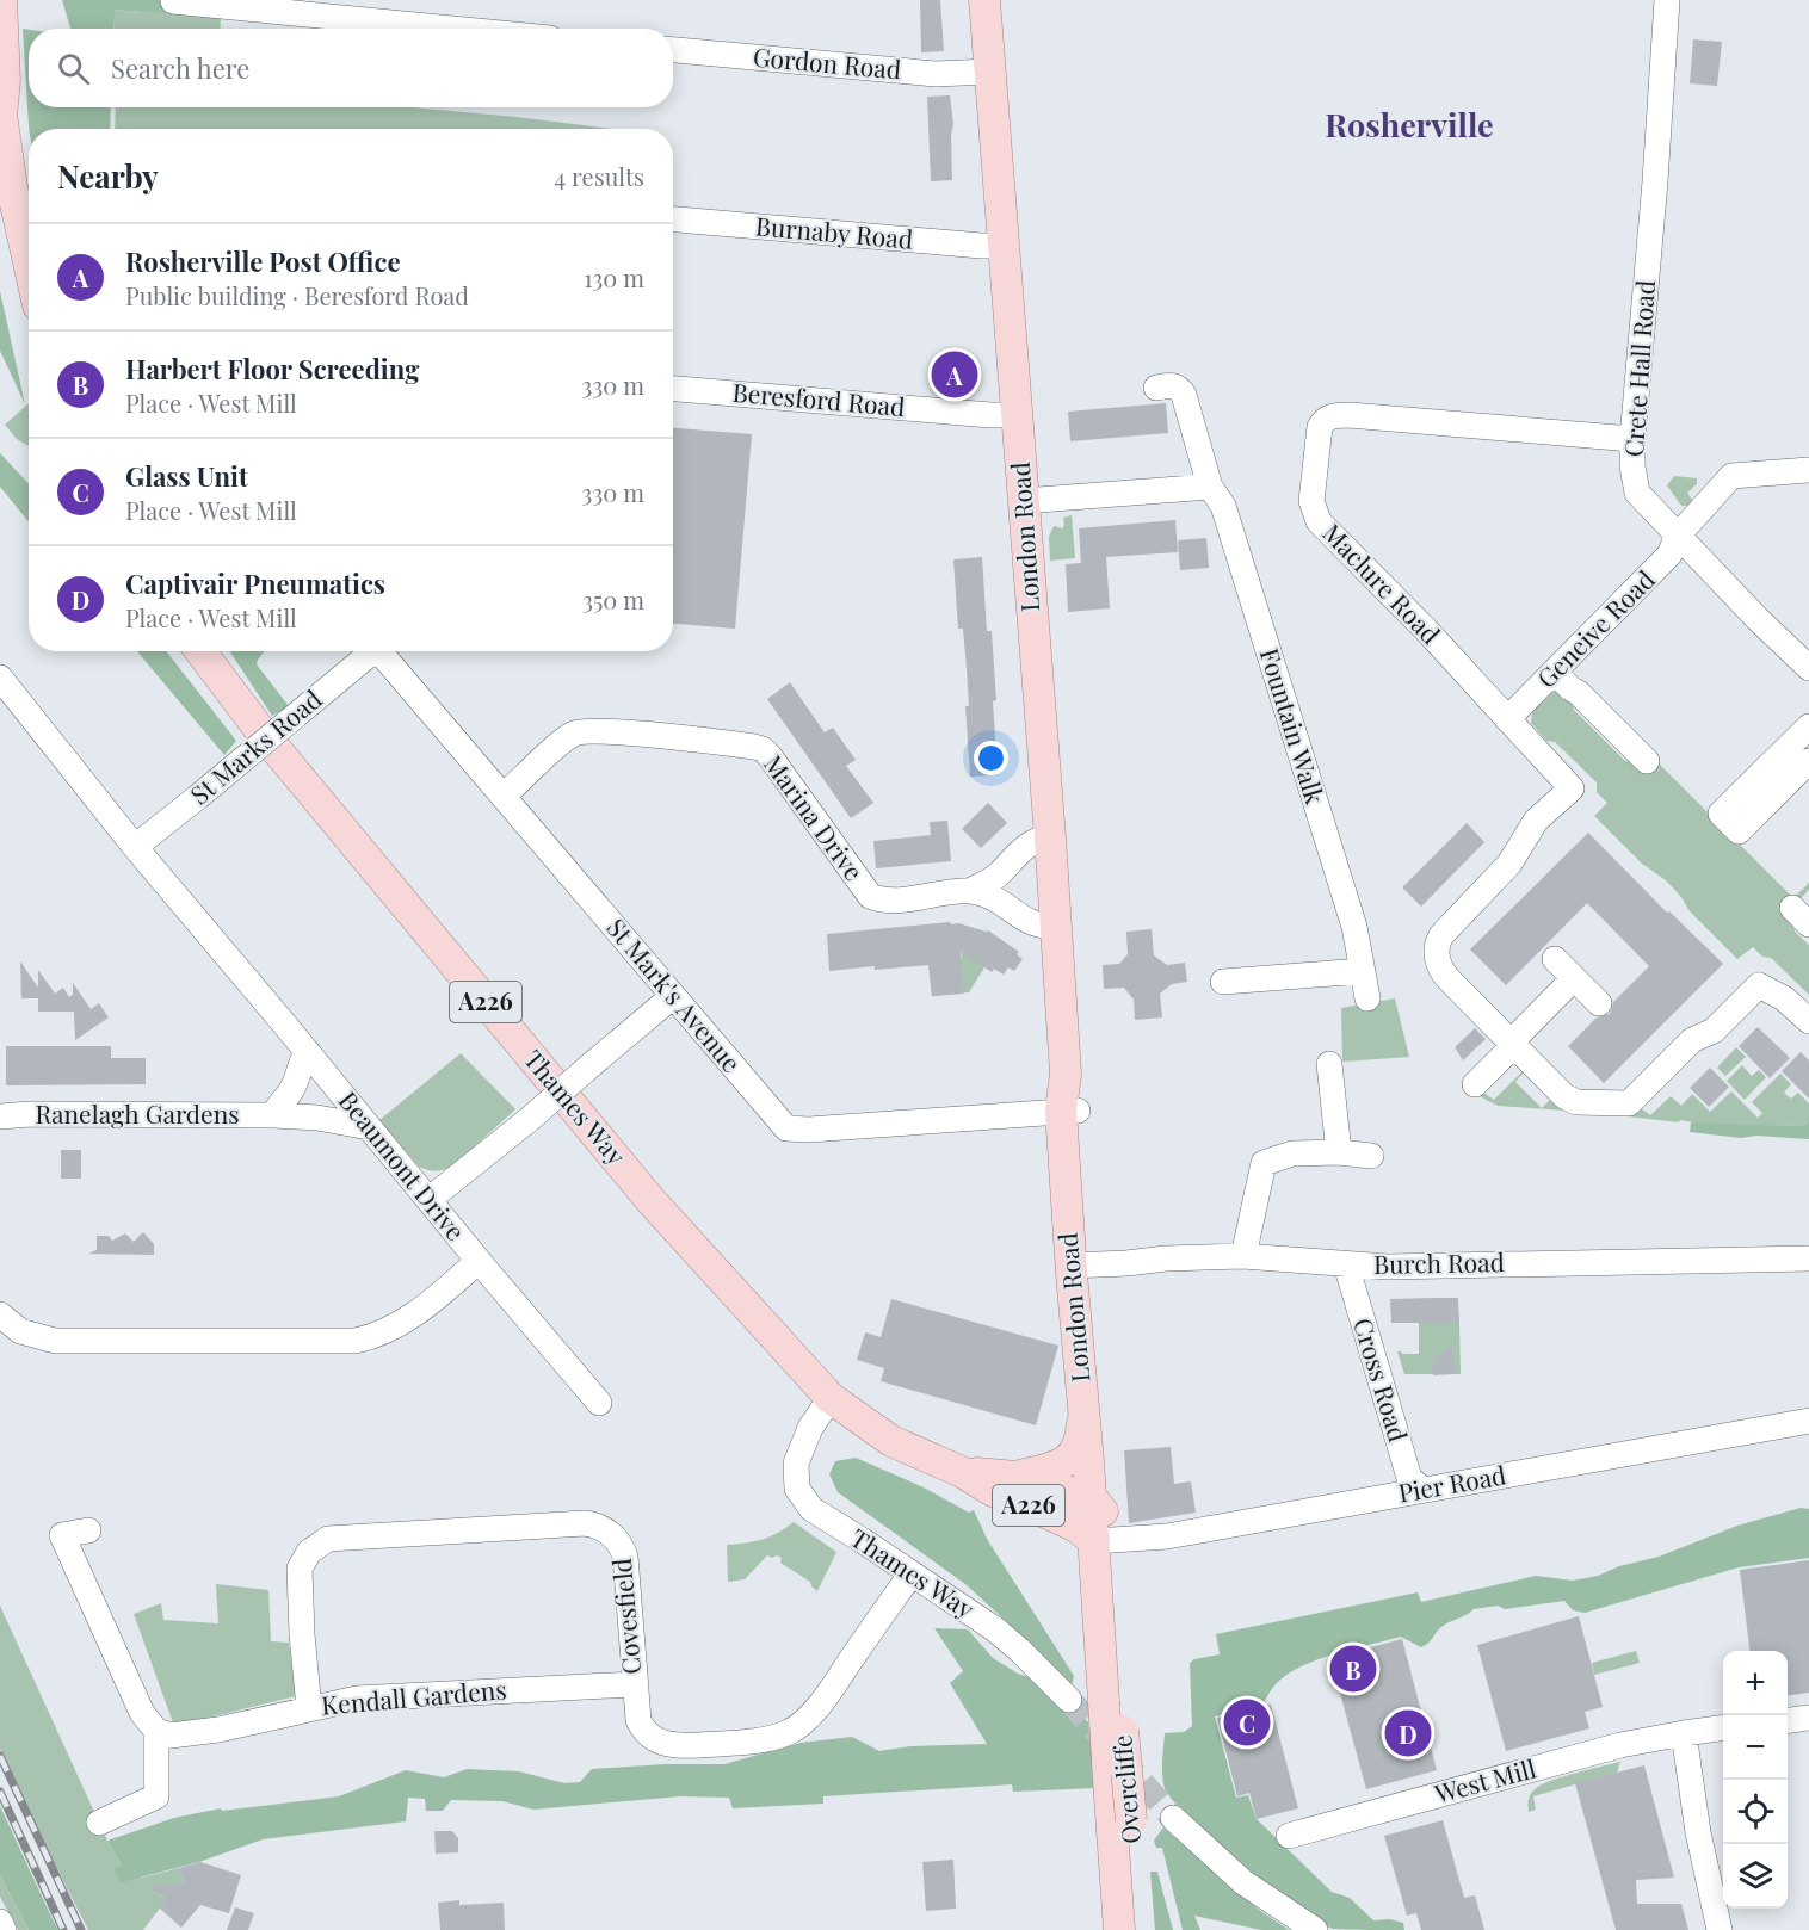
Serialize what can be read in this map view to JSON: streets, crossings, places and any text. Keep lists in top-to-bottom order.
{
  "streets": {
    "main road": [
      "London Road",
      "A226",
      "Thames Way",
      "Overcliffe"
    ],
    "street": [
      "Gordon Road",
      "Burnaby Road",
      "Crete Hall Road",
      "Beresford Road",
      "Maclure Road",
      "Geneive Road",
      "Fountain Walk",
      "St Marks Road",
      "Marina Drive",
      "St Mark's Avenue",
      "Ranelagh Gardens",
      "Beaumont Drive",
      "Burch Road",
      "Cross Road",
      "Pier Road",
      "Covesfield",
      "Kendall Gardens",
      "West Mill"
    ]
  },
  "crossings": [
    ["Gordon Road", "London Road"],
    ["Burnaby Road", "London Road"],
    ["Crete Hall Road", "Maclure Road"],
    ["Crete Hall Road", "Geneive Road"],
    ["Beresford Road", "London Road"],
    ["London Road", "Marina Drive"],
    ["London Road", "St Mark's Avenue"],
    ["London Road", "A226"],
    ["London Road", "Thames Way"],
    ["London Road", "Burch Road"],
    ["London Road", "Pier Road"],
    ["London Road", "Overcliffe"],
    ["Maclure Road", "Geneive Road"],
    ["St Marks Road", "Beaumont Drive"],
    ["Marina Drive", "St Mark's Avenue"],
    ["A226", "Thames Way"],
    ["Thames Way", "Pier Road"],
    ["Thames Way", "Covesfield"],
    ["Ranelagh Gardens", "Beaumont Drive"],
    ["Burch Road", "Cross Road"],
    ["Cross Road", "Pier Road"],
    ["Covesfield", "Kendall Gardens"]
  ],
  "districts": ["Rosherville"],
  "page": {
    "search": "Search here",
    "heading": ["Nearby", "4 results"],
    "list": [
      {
        "mark": "A",
        "name": "Rosherville Post Office",
        "note": "Public building · Beresford Road",
        "value": "130 m"
      },
      {
        "mark": "B",
        "name": "Harbert Floor Screeding",
        "note": "Place · West Mill",
        "value": "330 m"
      },
      {
        "mark": "C",
        "name": "Glass Unit",
        "note": "Place · West Mill",
        "value": "330 m"
      },
      {
        "mark": "D",
        "name": "Captivair Pneumatics",
        "note": "Place · West Mill",
        "value": "350 m"
      }
    ],
    "pins": [
      "A",
      "B",
      "C",
      "D"
    ],
    "map_buttons": ["+", "−"]
  }
}
